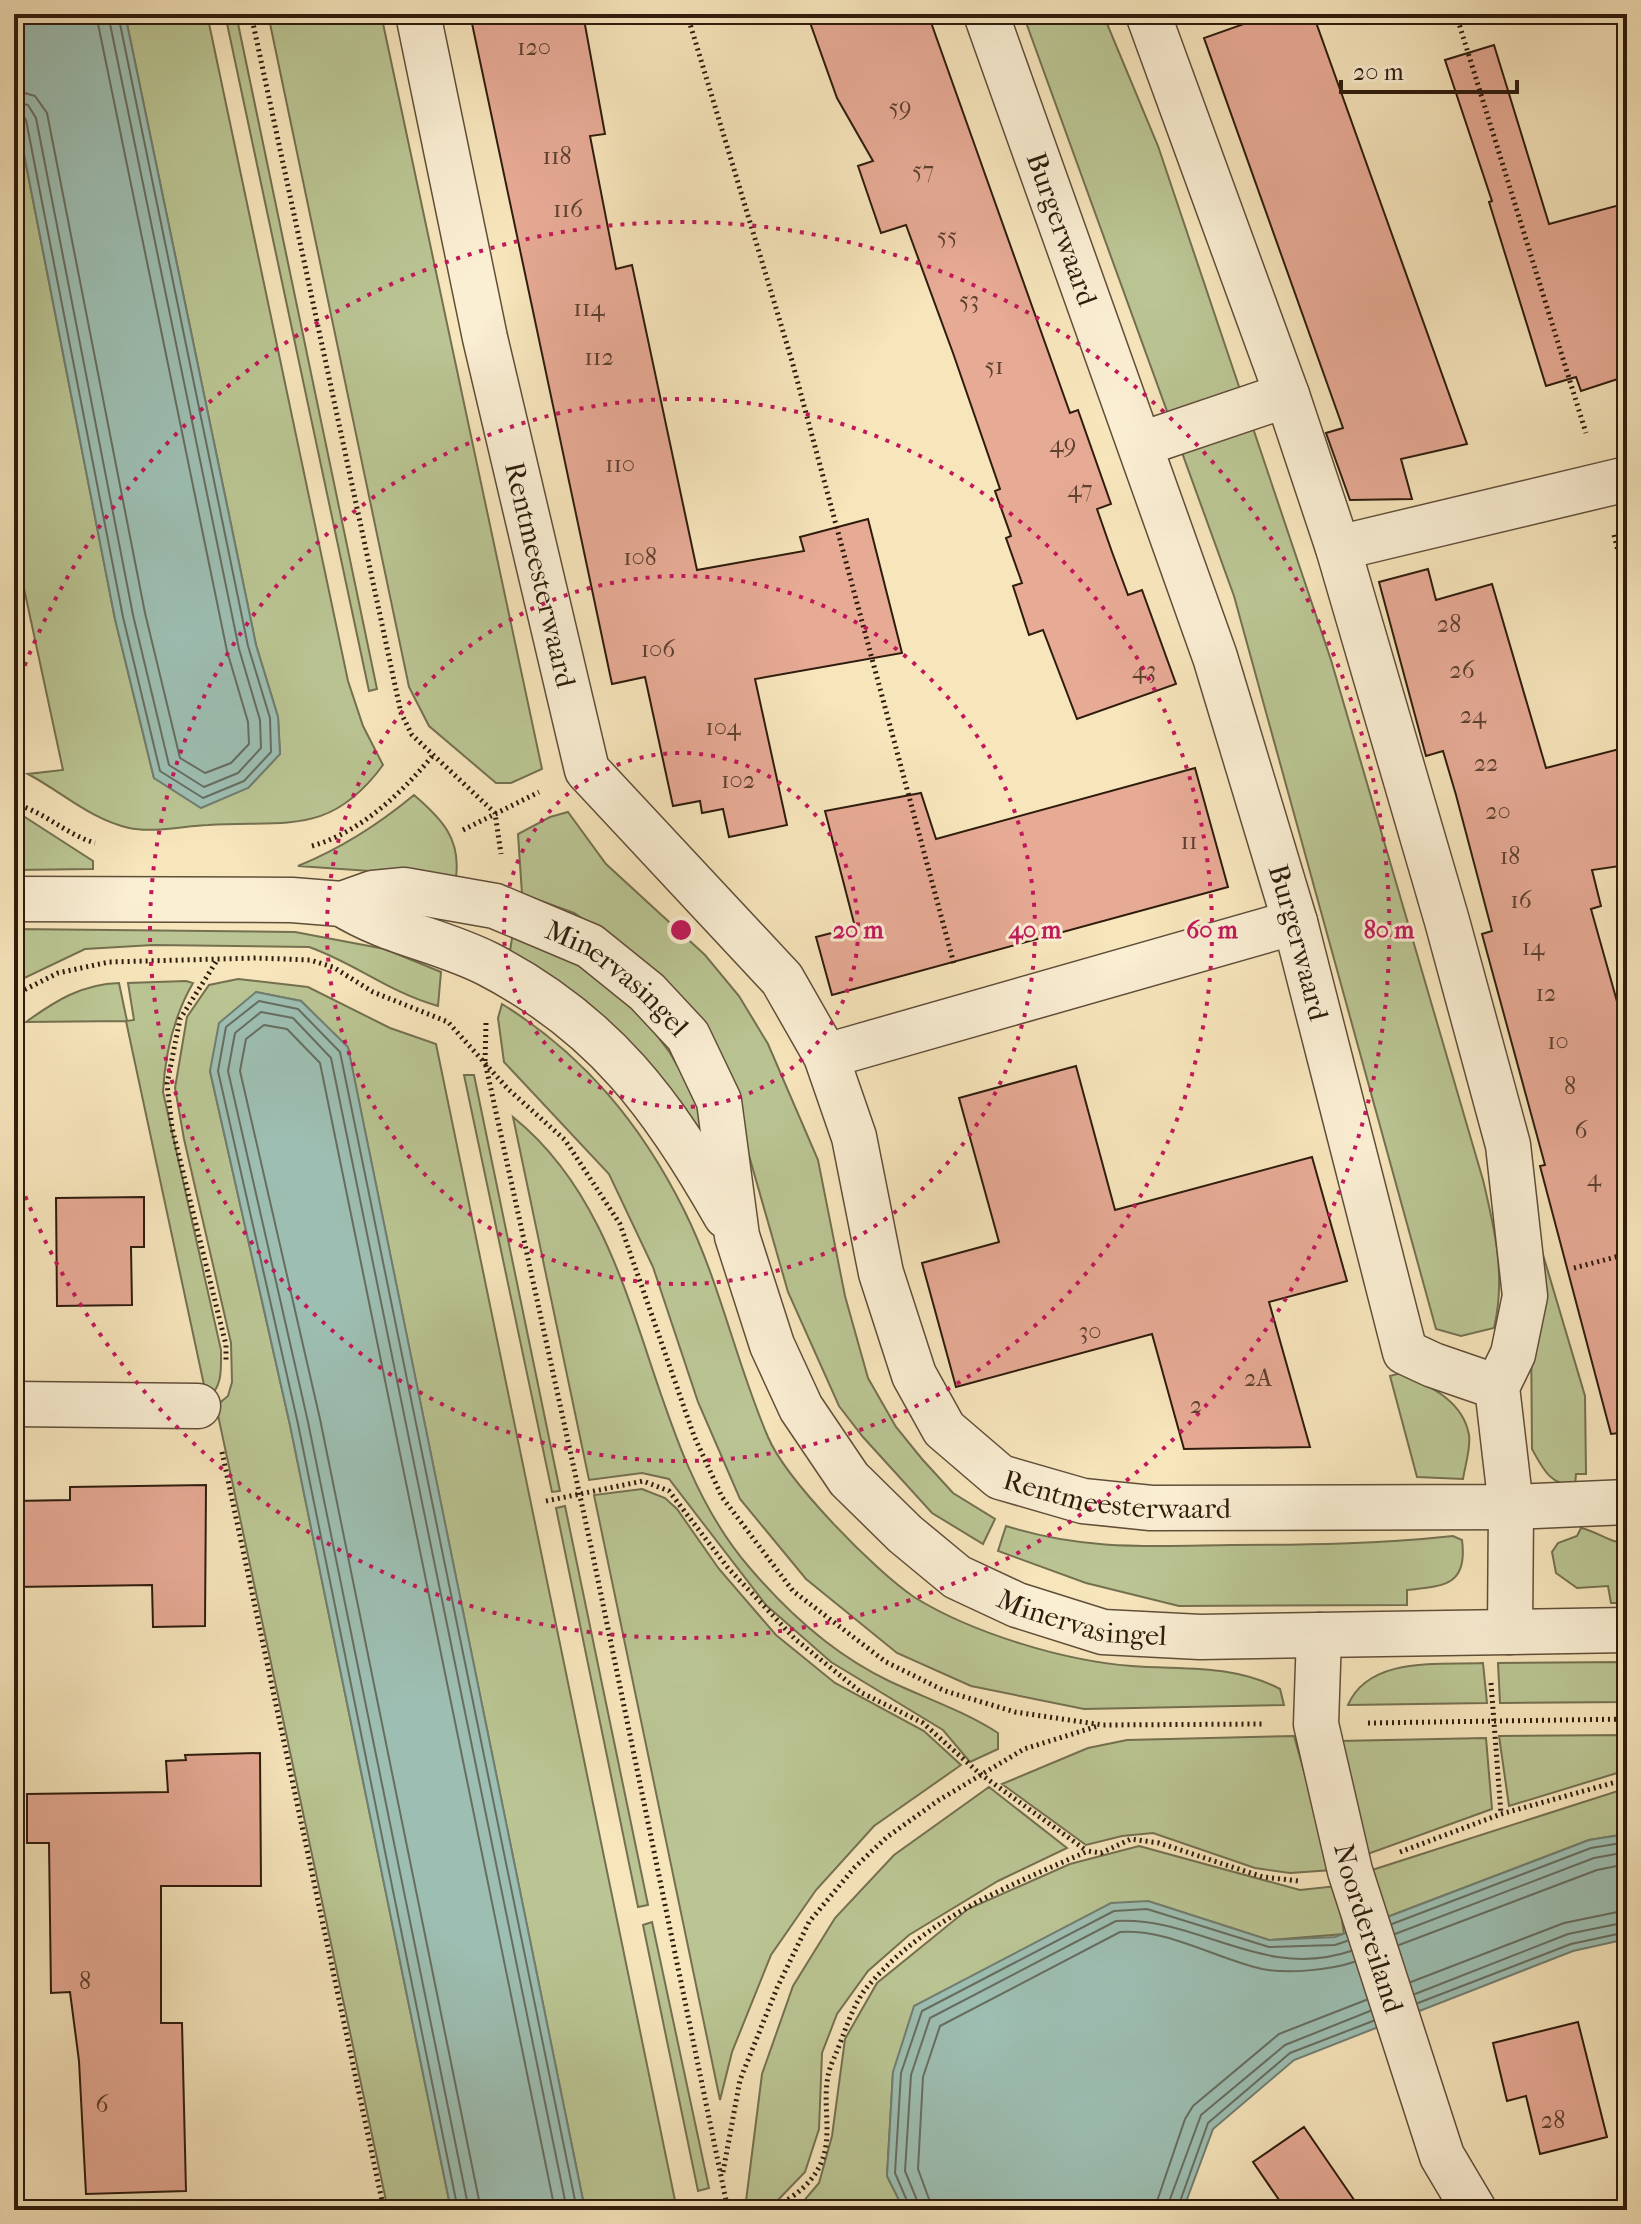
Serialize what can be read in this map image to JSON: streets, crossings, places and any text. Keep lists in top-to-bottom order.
{
  "streets": {
    "street": [
      "Burgerwaard",
      "Rentmeesterwaard",
      "Minervasingel",
      "Noordereiland"
    ]
  },
  "crossings": [
    ["Minervasingel", "Noordereiland"]
  ],
  "house_numbers": [
    "120",
    "59",
    "118",
    "57",
    "116",
    "55",
    "53",
    "114",
    "112",
    "51",
    "49",
    "110",
    "47",
    "108",
    "28",
    "106",
    "43",
    "26",
    "24",
    "104",
    "22",
    "102",
    "20",
    "11",
    "18",
    "16",
    "14",
    "12",
    "10",
    "8",
    "6",
    "4",
    "30",
    "2A",
    "2",
    "8",
    "6",
    "28"
  ],
  "scale_bar": "20 m",
  "rings": [
    "20 m",
    "40 m",
    "60 m",
    "80 m"
  ]
}
